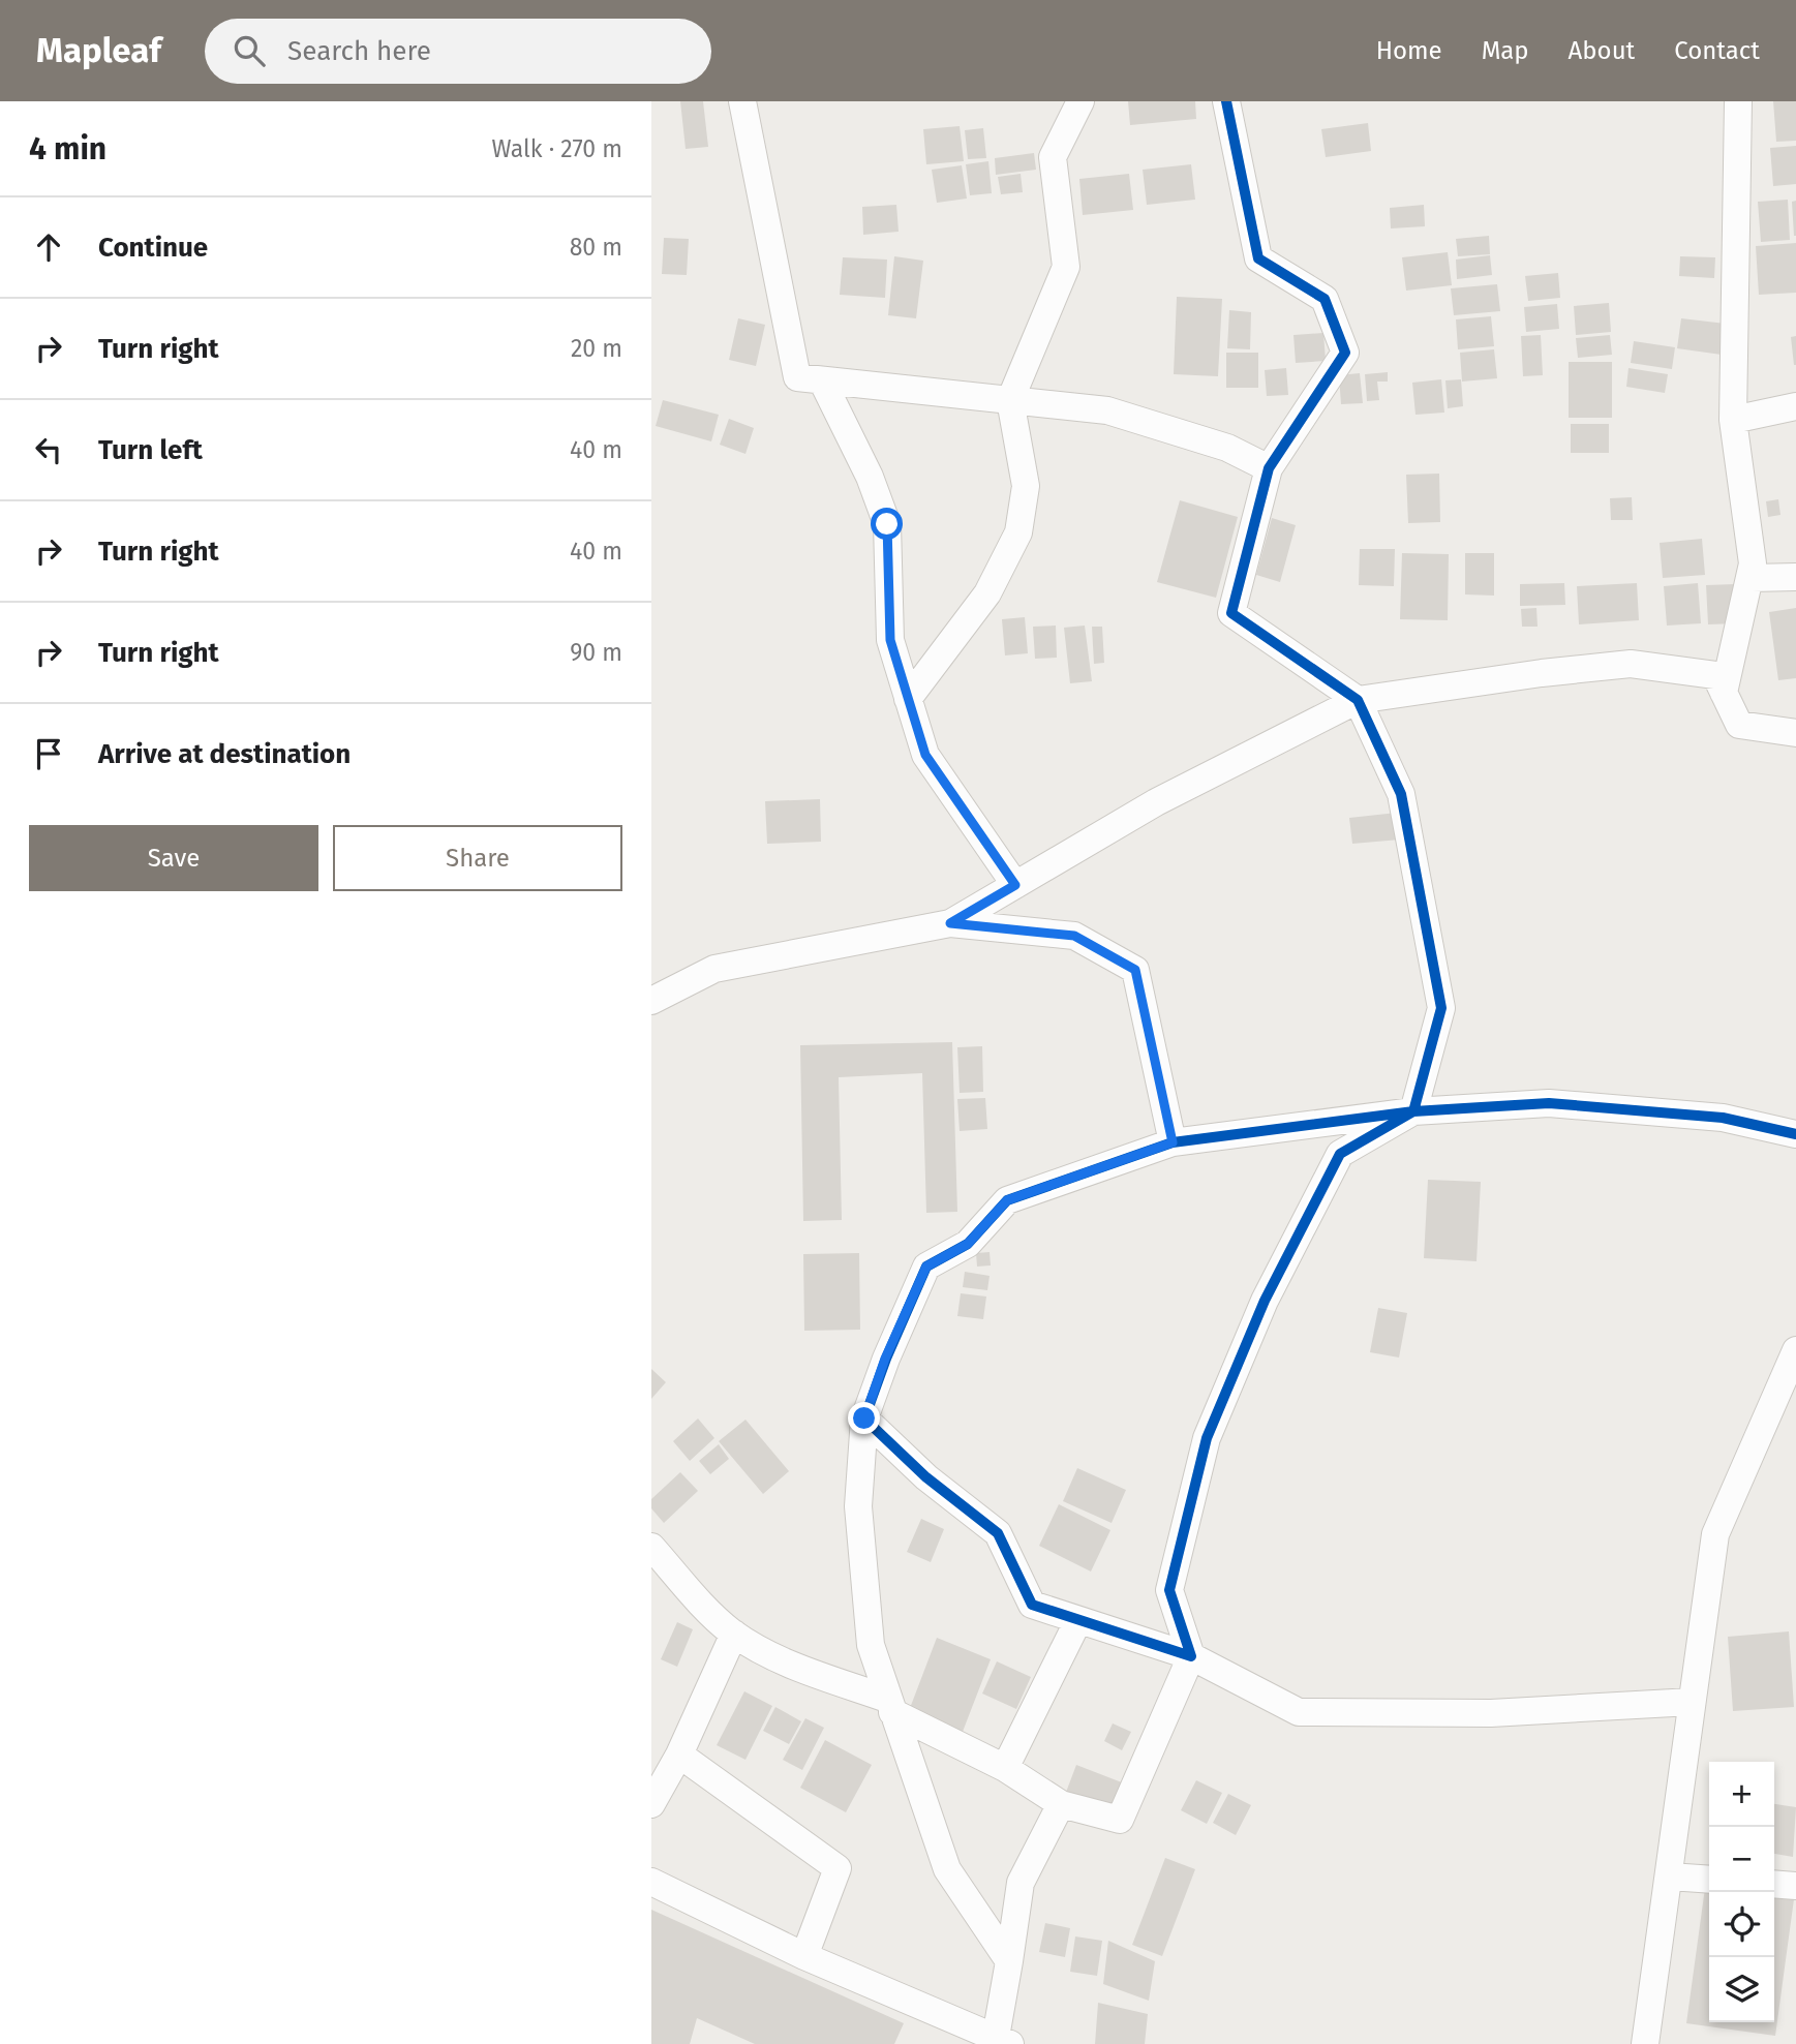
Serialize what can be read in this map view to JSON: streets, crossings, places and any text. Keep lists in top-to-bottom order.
{
  "page": {
    "header": "Mapleaf",
    "search": "Search here",
    "nav": [
      "Home",
      "Map",
      "About",
      "Contact"
    ],
    "heading": ["4 min", "Walk · 270 m"],
    "list": [
      ["Continue", "80 m"],
      ["Turn right", "20 m"],
      ["Turn left", "40 m"],
      ["Turn right", "40 m"],
      ["Turn right", "90 m"],
      "Arrive at destination"
    ],
    "buttons": ["Save", "Share"],
    "map_buttons": ["+", "−"]
  }
}
